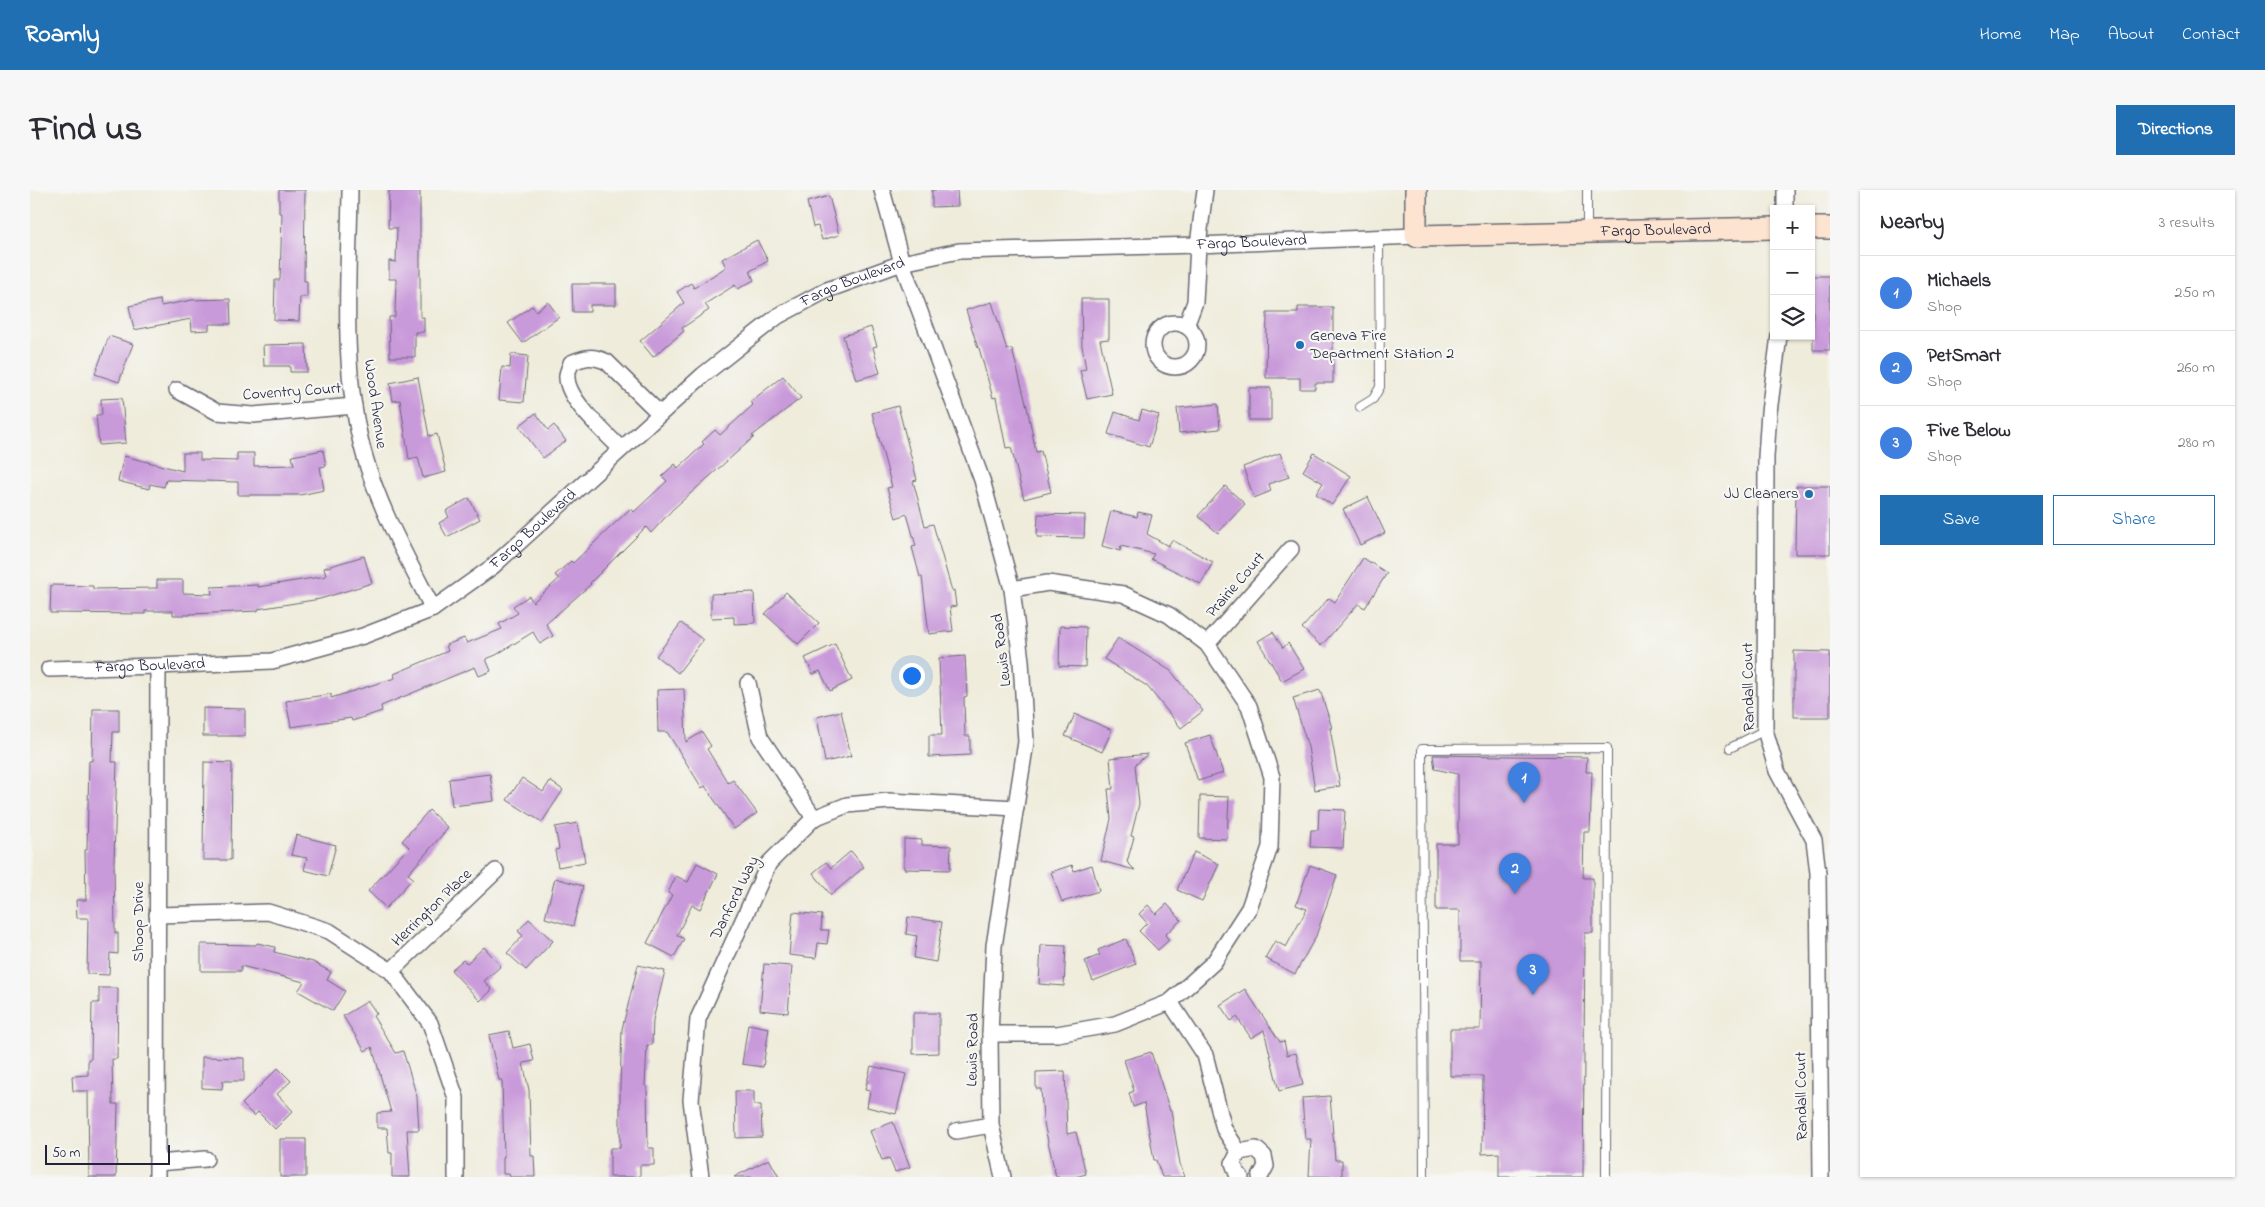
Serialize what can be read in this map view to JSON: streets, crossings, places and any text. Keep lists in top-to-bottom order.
{
  "streets": {
    "main road": ["Fargo Boulevard"],
    "street": [
      "Coventry Court",
      "Wood Avenue",
      "Prairie Court",
      "Lewis Road",
      "Randall Court",
      "Danford Way",
      "Herrington Place",
      "Shoop Drive"
    ]
  },
  "crossings": [
    ["Fargo Boulevard", "Wood Avenue"],
    ["Fargo Boulevard", "Lewis Road"],
    ["Fargo Boulevard", "Shoop Drive"],
    ["Coventry Court", "Wood Avenue"],
    ["Lewis Road", "Danford Way"]
  ],
  "places": ["Geneva Fire Department Station 2", "JJ Cleaners"],
  "scale_bar": "50 m",
  "page": {
    "header": "Roamly",
    "nav": [
      "Home",
      "Map",
      "About",
      "Contact"
    ],
    "title": "Find us",
    "buttons": [
      "Directions",
      ["Save", "Share"]
    ],
    "heading": ["Nearby", "3 results"],
    "map_buttons": ["+", "−"],
    "list": [
      {
        "mark": "1",
        "name": "Michaels",
        "note": "Shop",
        "value": "250 m"
      },
      {
        "mark": "2",
        "name": "PetSmart",
        "note": "Shop",
        "value": "260 m"
      },
      {
        "mark": "3",
        "name": "Five Below",
        "note": "Shop",
        "value": "280 m"
      }
    ],
    "pins": ["1", "2", "3"],
    "scale": "50 m"
  }
}
